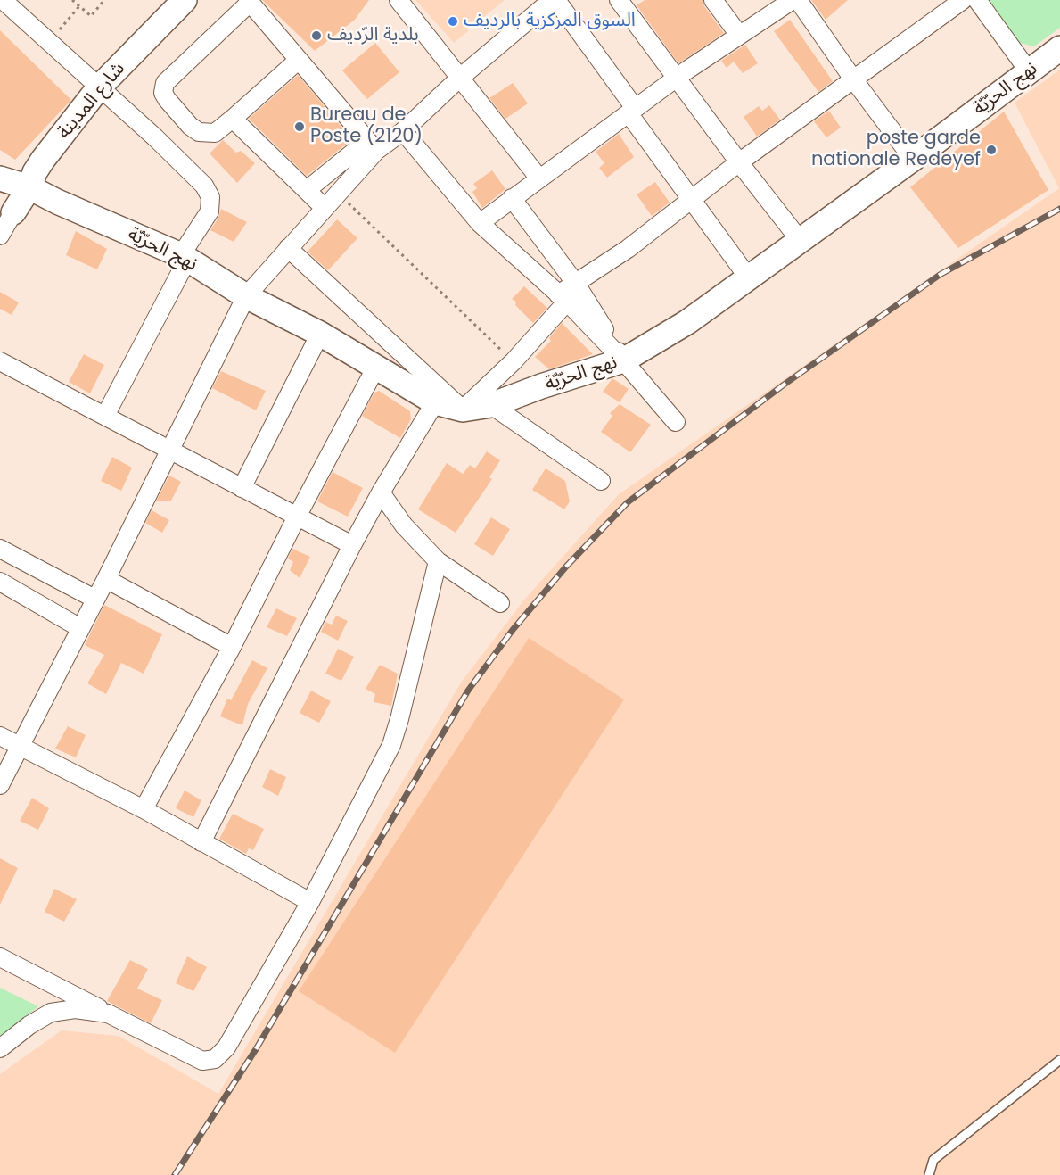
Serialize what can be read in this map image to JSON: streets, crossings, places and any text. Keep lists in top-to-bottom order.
{
  "streets": {
    "street": ["نهج الحرّيّة", "شارع المدينة"]
  },
  "crossings": [
    ["نهج الحرّيّة", "شارع المدينة"]
  ],
  "places": [
    "السوق المركزية بالرديف",
    "بلدية الرّديف",
    "Bureau de Poste (2120)",
    "poste garde nationale Redeyef"
  ]
}
